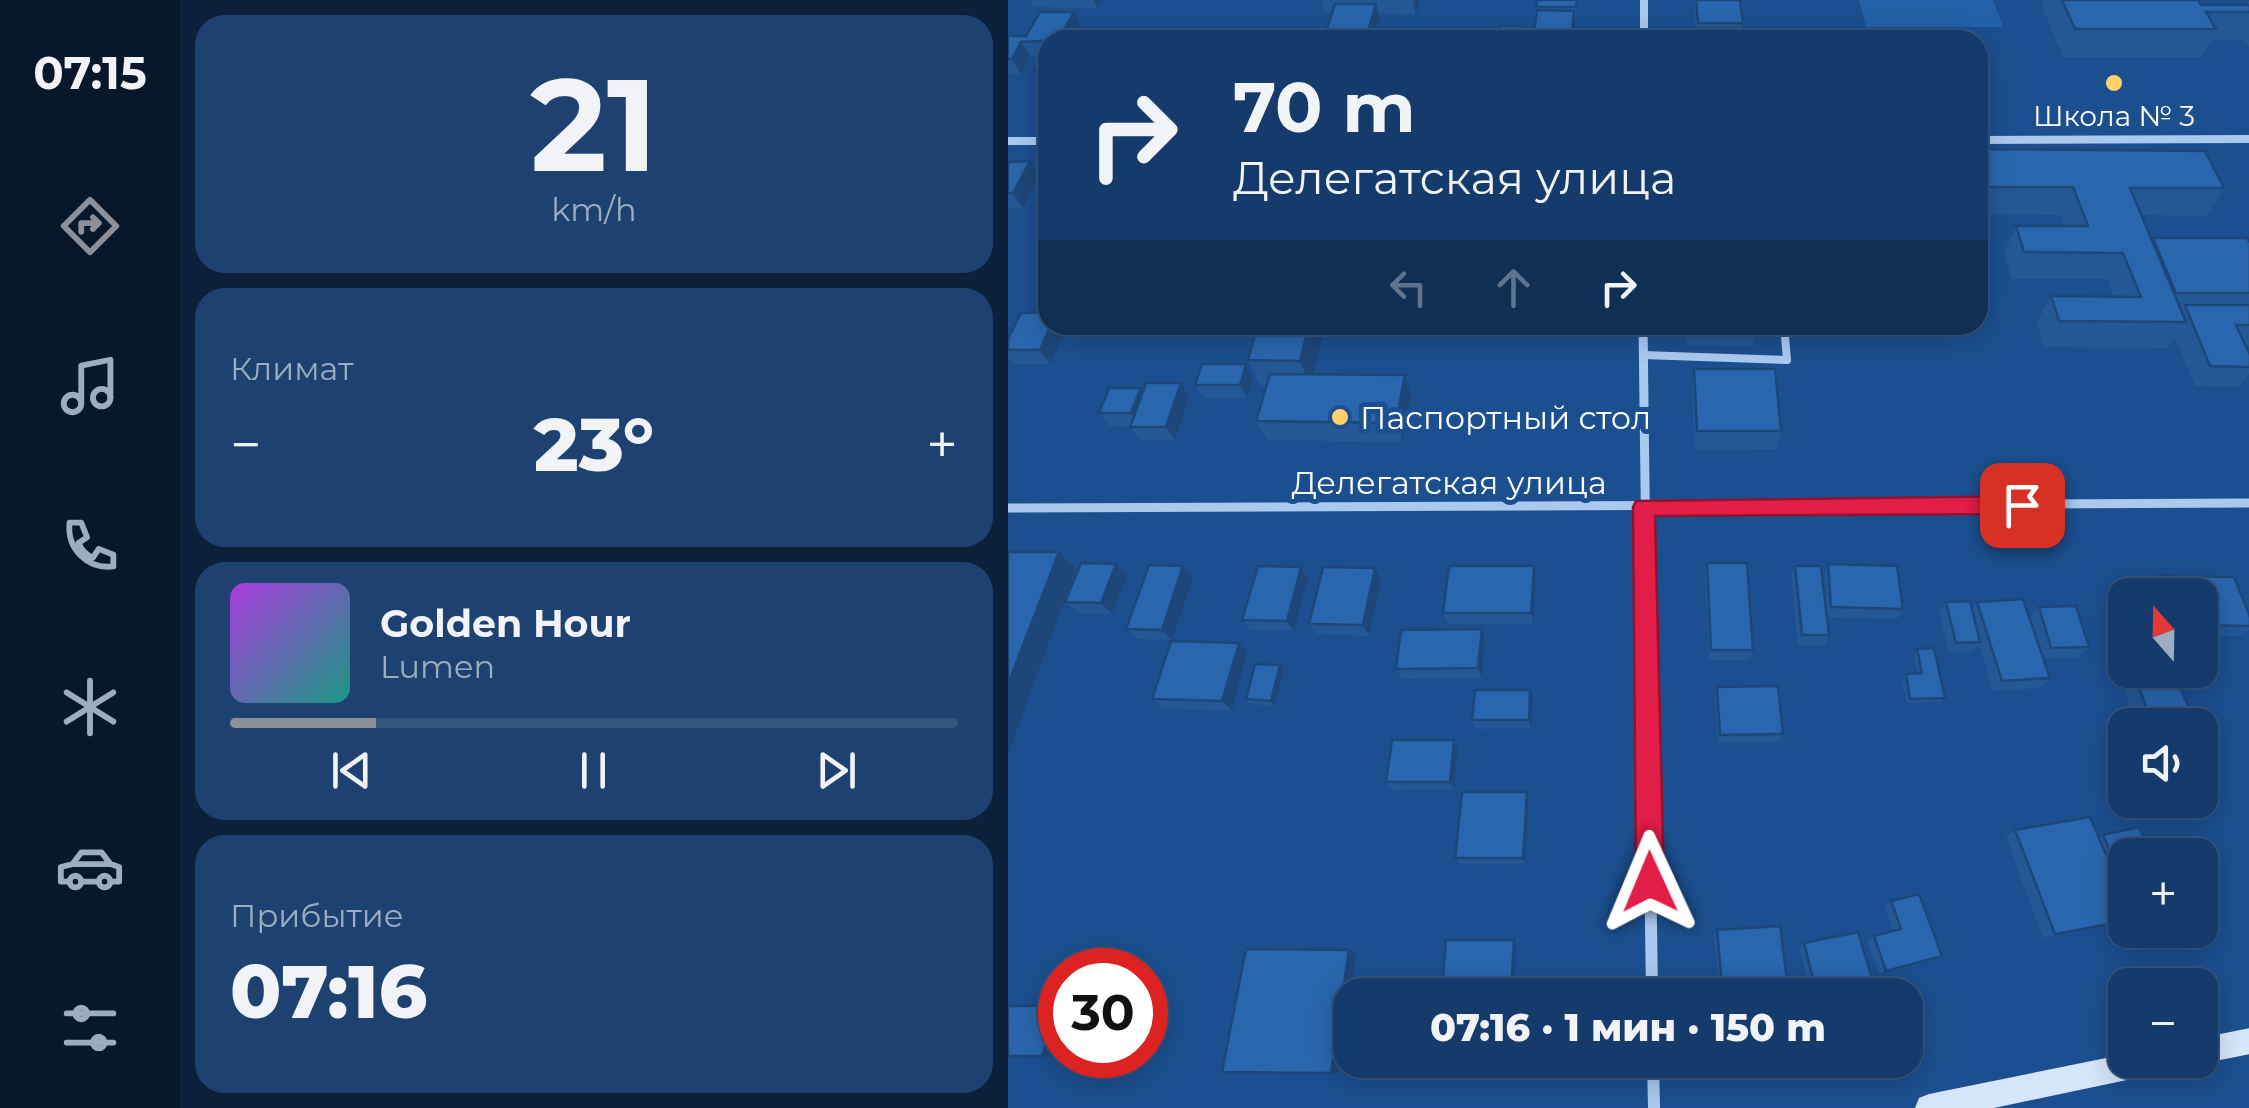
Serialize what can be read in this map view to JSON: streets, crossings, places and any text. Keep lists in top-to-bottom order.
{
  "streets": {
    "street": ["Делегатская улица"]
  },
  "places": ["Школа № 3", "Паспортный стол"],
  "north": "top",
  "page": {
    "tabs": "07:15",
    "tile": [
      ["21", "km/h"],
      "Климат",
      ["Прибытие", "07:16"]
    ],
    "turn": ["70 m", "Делегатская улица"],
    "heat": ["−", "23°", "+"],
    "map_buttons": ["+", "−"],
    "song": ["Golden Hour", "Lumen"],
    "limit": "30",
    "trip": "07:16 · 1 мин · 150 m"
  }
}
